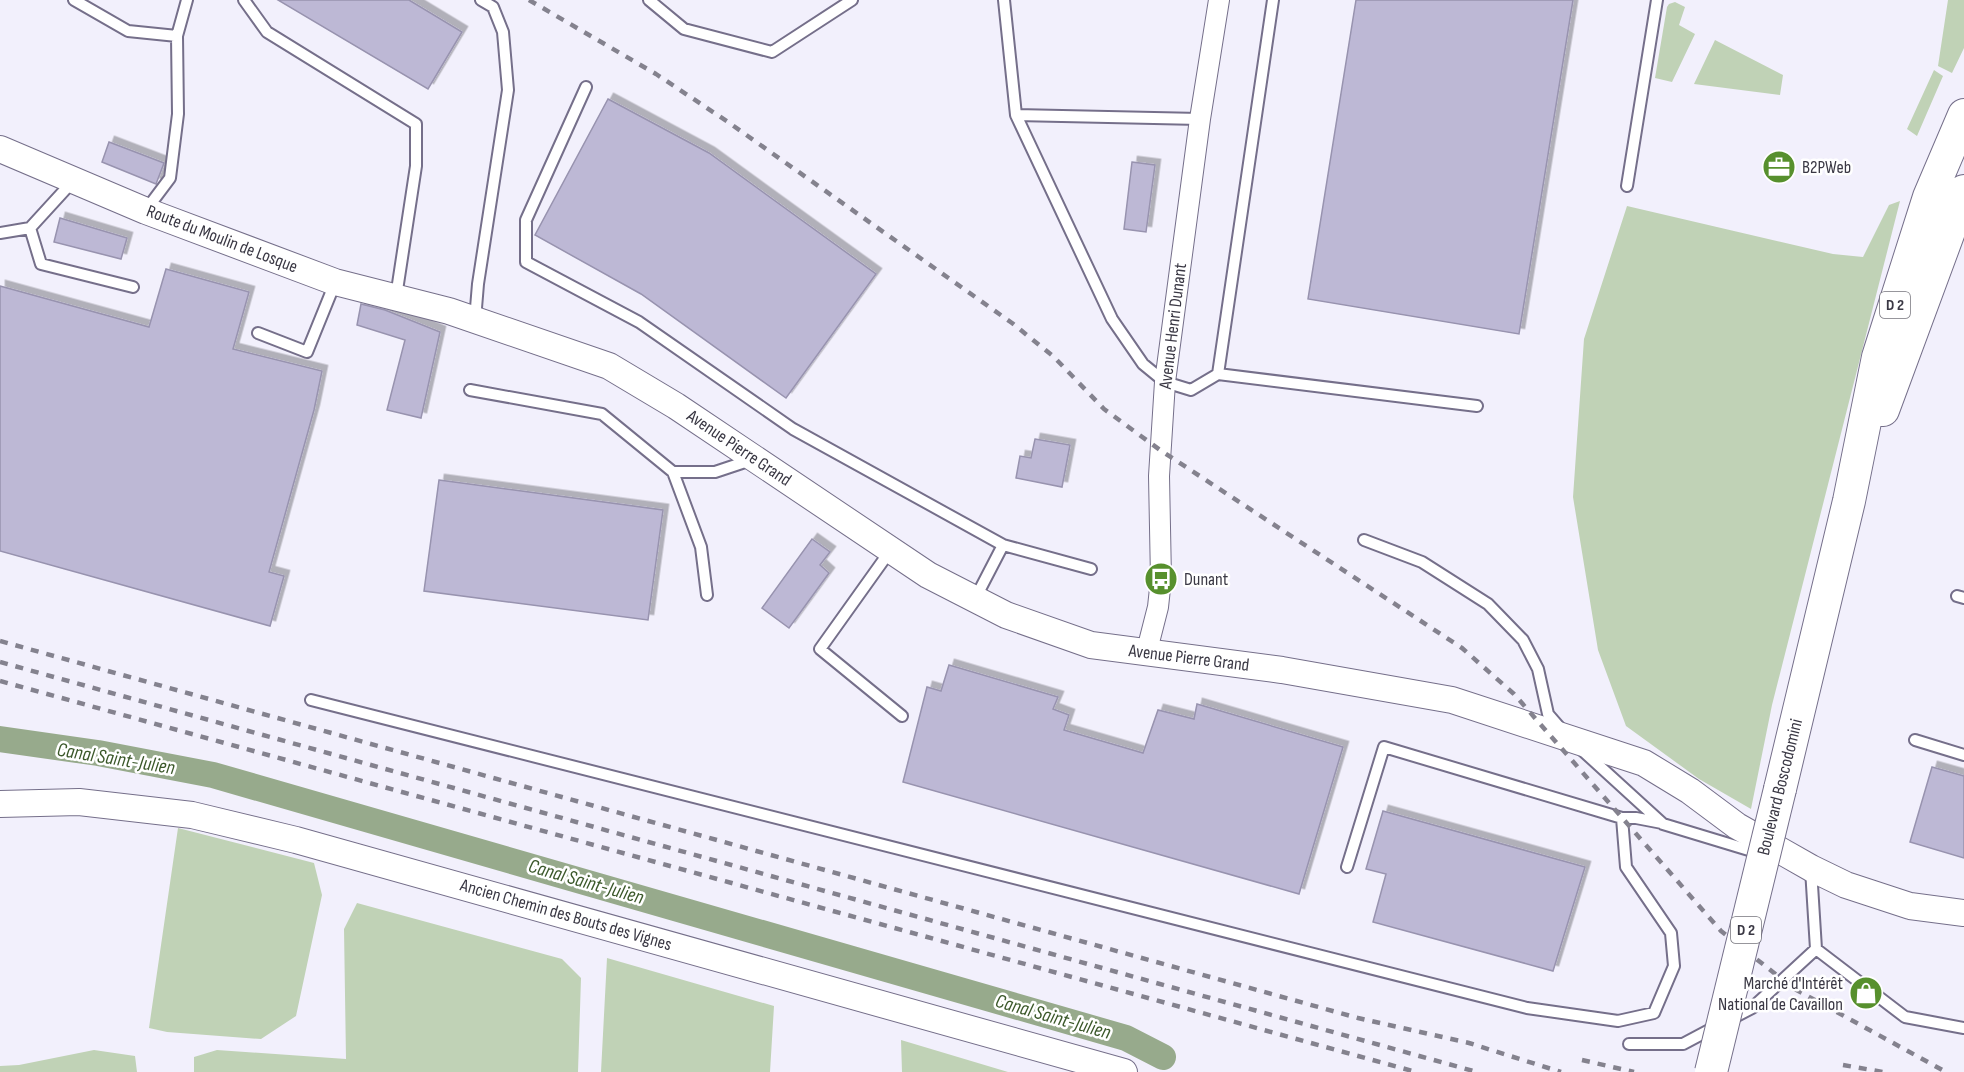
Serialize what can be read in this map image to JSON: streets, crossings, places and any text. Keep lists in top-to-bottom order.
{
  "streets": {
    "main road": ["D 2", "Boulevard Boscodomini"],
    "street": [
      "Route du Moulin de Losque",
      "Avenue Henri Dunant",
      "Avenue Pierre Grand",
      "Ancien Chemin des Bouts des Vignes"
    ]
  },
  "crossings": [
    ["Route du Moulin de Losque", "Avenue Pierre Grand"],
    ["Avenue Henri Dunant", "Avenue Pierre Grand"]
  ],
  "water": ["Canal Saint-Julien"],
  "places": {
    "office": ["B2PWeb"],
    "bus stop": ["Dunant"],
    "shop": ["Marché d'Intérêt National de Cavaillon"]
  }
}
